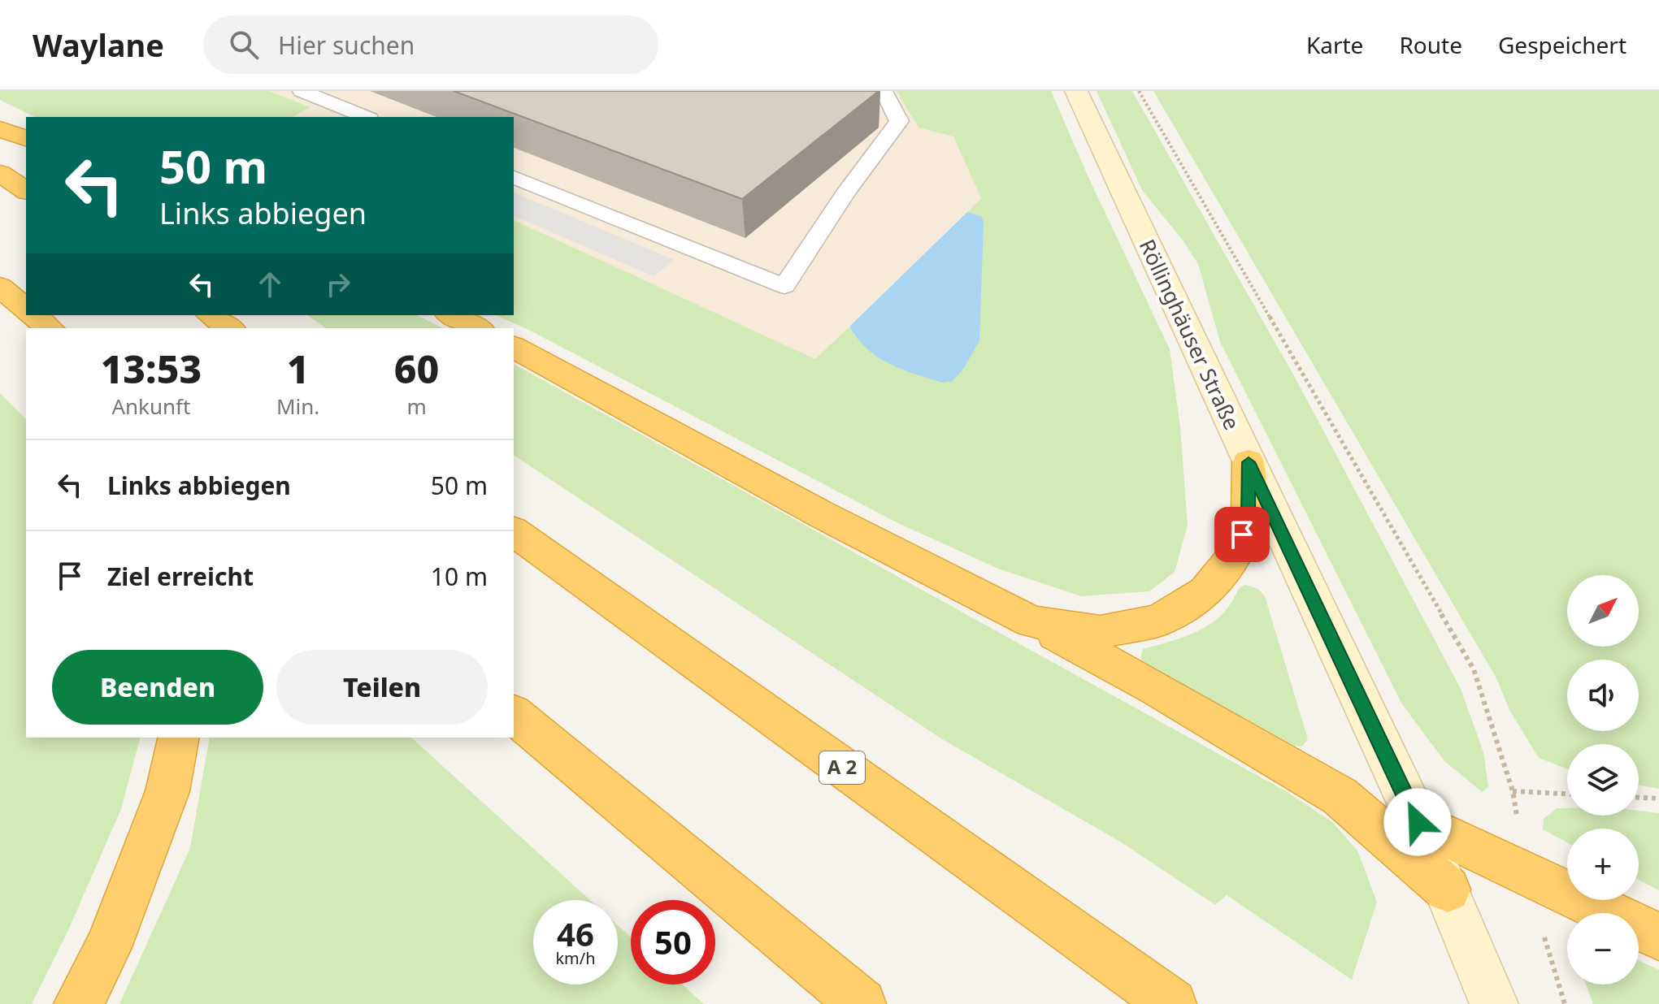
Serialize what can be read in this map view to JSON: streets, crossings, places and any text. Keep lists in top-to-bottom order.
{
  "streets": {
    "highway": ["A 2"],
    "main road": ["Röllinghäuser Straße"]
  },
  "north": "top right",
  "page": {
    "header": "Waylane",
    "search": "Hier suchen",
    "nav": ["Karte", "Route", "Gespeichert"],
    "turn": ["50 m", "Links abbiegen"],
    "eta": [
      "13:53",
      "Ankunft",
      "1",
      "Min.",
      "60",
      "m"
    ],
    "list": [
      {
        "name": "Links abbiegen",
        "value": "50 m"
      },
      {
        "name": "Ziel erreicht",
        "value": "10 m"
      }
    ],
    "map_buttons": ["+", "−"],
    "buttons": ["Beenden", "Teilen"],
    "speed": "46 km/h",
    "limit": "50"
  }
}
